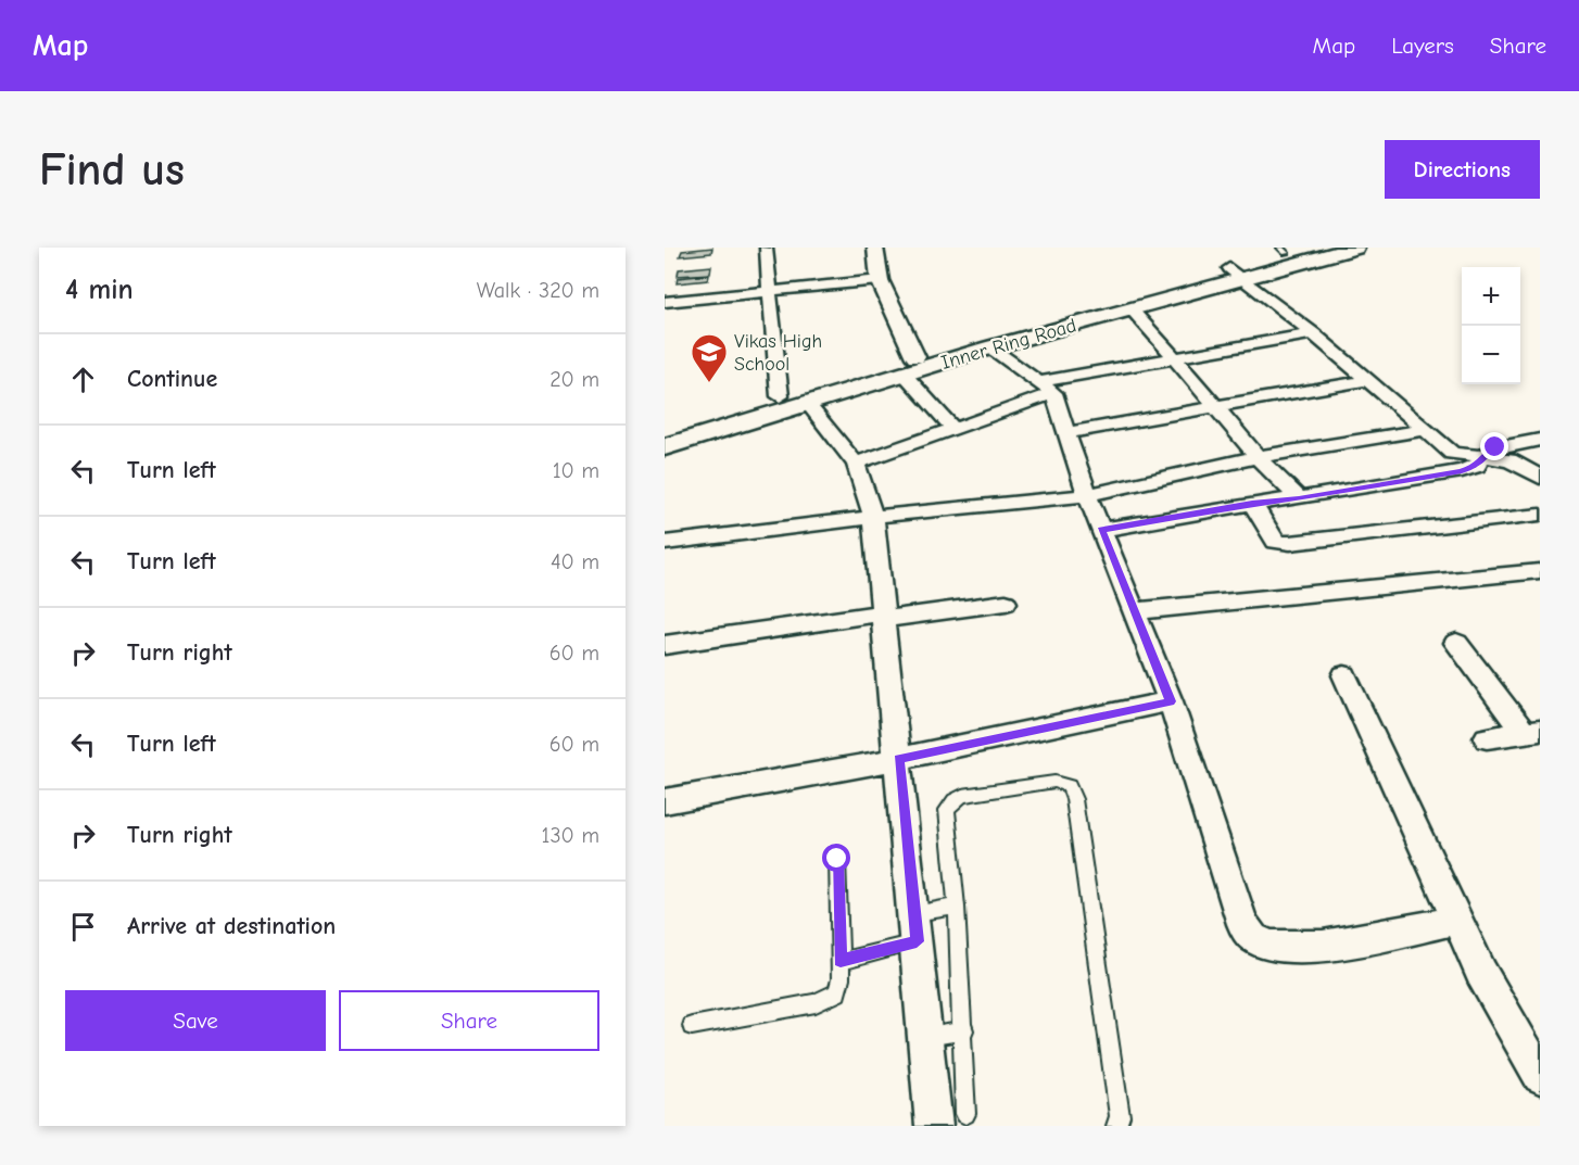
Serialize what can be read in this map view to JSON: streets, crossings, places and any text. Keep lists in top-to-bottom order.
{
  "streets": {
    "highway": ["Inner Ring Road"]
  },
  "places": {
    "school or university": ["Vikas High School"]
  },
  "page": {
    "header": "Map",
    "nav": ["Map", "Layers", "Share"],
    "buttons": [
      "Directions",
      ["Save", "Share"]
    ],
    "title": "Find us",
    "heading": ["4 min", "Walk · 320 m"],
    "map_buttons": ["+", "−"],
    "list": [
      ["Continue", "20 m"],
      ["Turn left", "10 m"],
      ["Turn left", "40 m"],
      ["Turn right", "60 m"],
      ["Turn left", "60 m"],
      ["Turn right", "130 m"],
      "Arrive at destination"
    ]
  }
}
